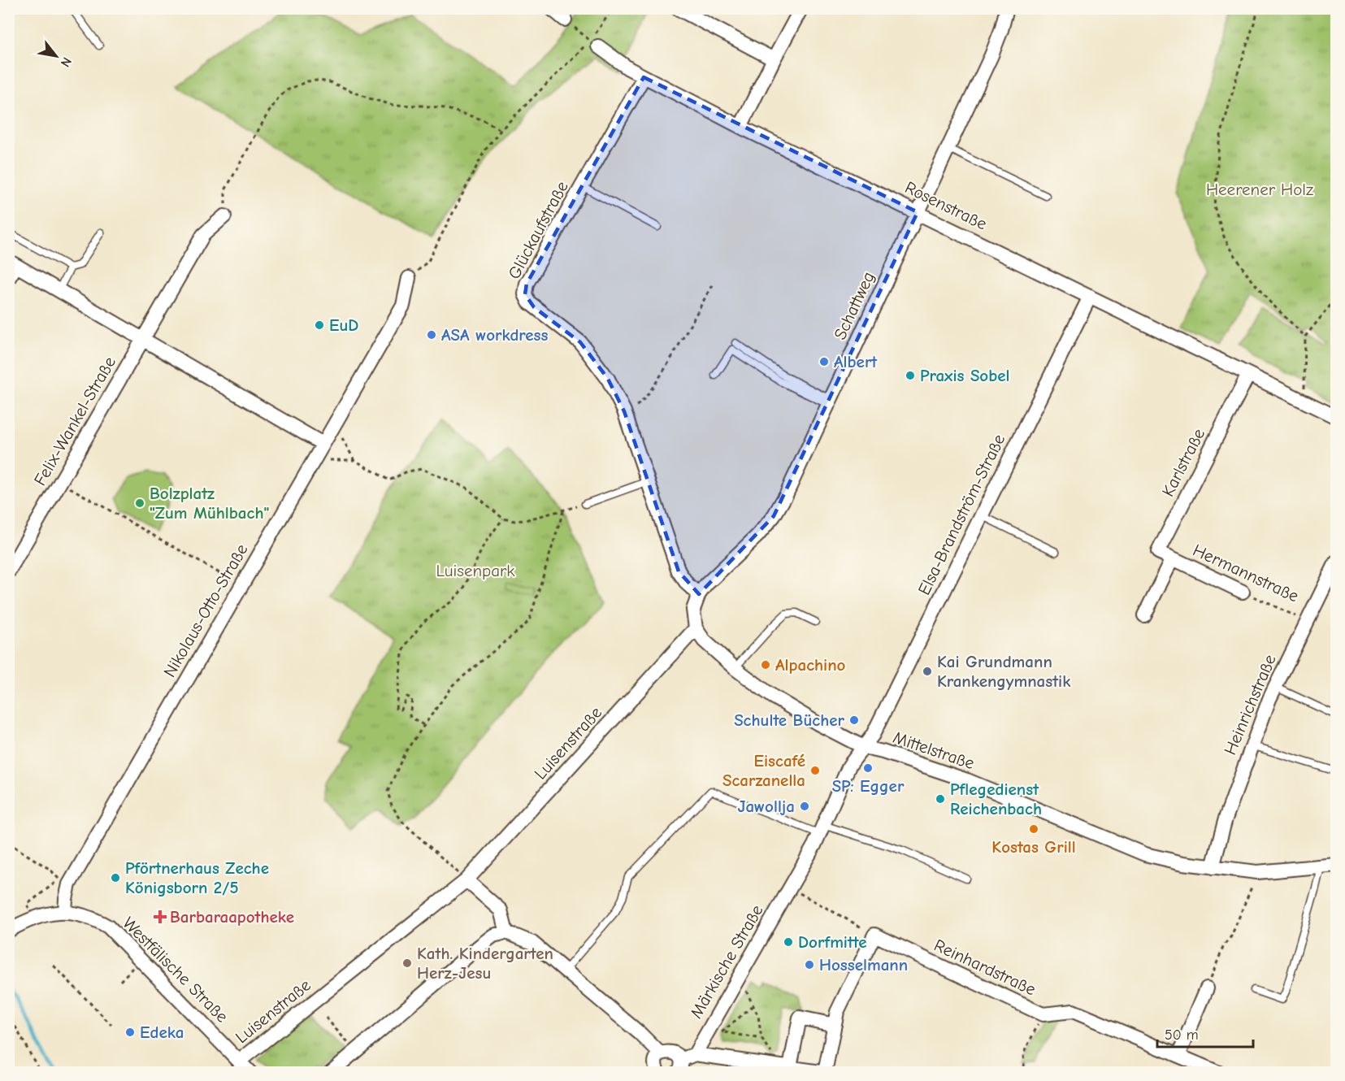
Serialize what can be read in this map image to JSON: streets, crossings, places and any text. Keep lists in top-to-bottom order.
{
  "streets": {
    "street": [
      "Rosenstraße",
      "Glückaufstraße",
      "Schattweg",
      "Felix-Wankel-Straße",
      "Karlstraße",
      "Elsa-Brandström-Straße",
      "Hermannstraße",
      "Nikolaus-Otto-Straße",
      "Heinrichstraße",
      "Luisenstraße",
      "Mittelstraße",
      "Märkische Straße",
      "Reinhardstraße",
      "Westfälische Straße"
    ]
  },
  "crossings": [
    ["Rosenstraße", "Glückaufstraße"],
    ["Rosenstraße", "Schattweg"],
    ["Rosenstraße", "Karlstraße"],
    ["Rosenstraße", "Elsa-Brandström-Straße"],
    ["Glückaufstraße", "Schattweg"],
    ["Karlstraße", "Hermannstraße"],
    ["Elsa-Brandström-Straße", "Mittelstraße"],
    ["Elsa-Brandström-Straße", "Märkische Straße"],
    ["Hermannstraße", "Heinrichstraße"],
    ["Nikolaus-Otto-Straße", "Westfälische Straße"],
    ["Heinrichstraße", "Mittelstraße"],
    ["Luisenstraße", "Mittelstraße"],
    ["Luisenstraße", "Westfälische Straße"],
    ["Mittelstraße", "Märkische Straße"]
  ],
  "parks": ["Heerener Holz", "Luisenpark"],
  "places": {
    "other": [
      "EuD",
      "ASA workdress",
      "Albert",
      "Praxis Sobel",
      "Bolzplatz \"Zum Mühlbach\"",
      "Alpachino",
      "Kai Grundmann Krankengymnastik",
      "Schulte Bücher",
      "SP: Egger",
      "Eiscafé Scarzanella",
      "Pflegedienst Reichenbach",
      "Jawollja",
      "Kostas Grill",
      "Pförtnerhaus Zeche Königsborn 2/5",
      "Dorfmitte",
      "Kath. Kindergarten Herz-Jesu",
      "Hosselmann",
      "Edeka"
    ],
    "health": ["Barbaraapotheke"]
  },
  "scale_bar": "50 m",
  "north": "bottom right"
}
